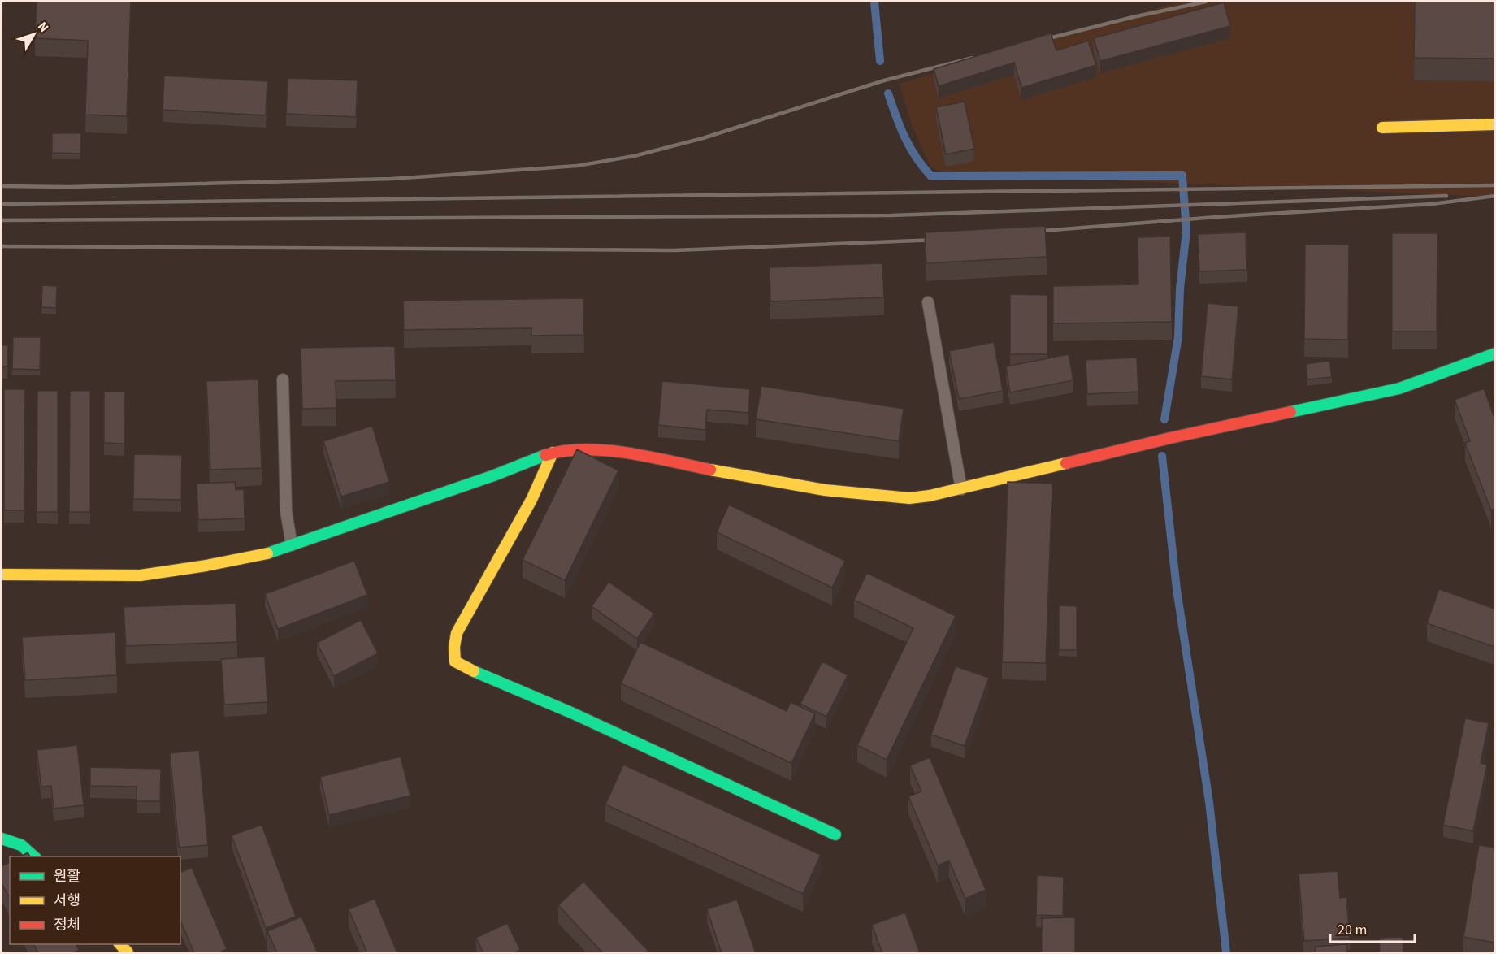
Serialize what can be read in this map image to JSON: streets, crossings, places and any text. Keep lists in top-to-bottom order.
{
  "legend": ["원활", "서행", "정체"],
  "scale_bar": "20 m",
  "north": "top right"
}
